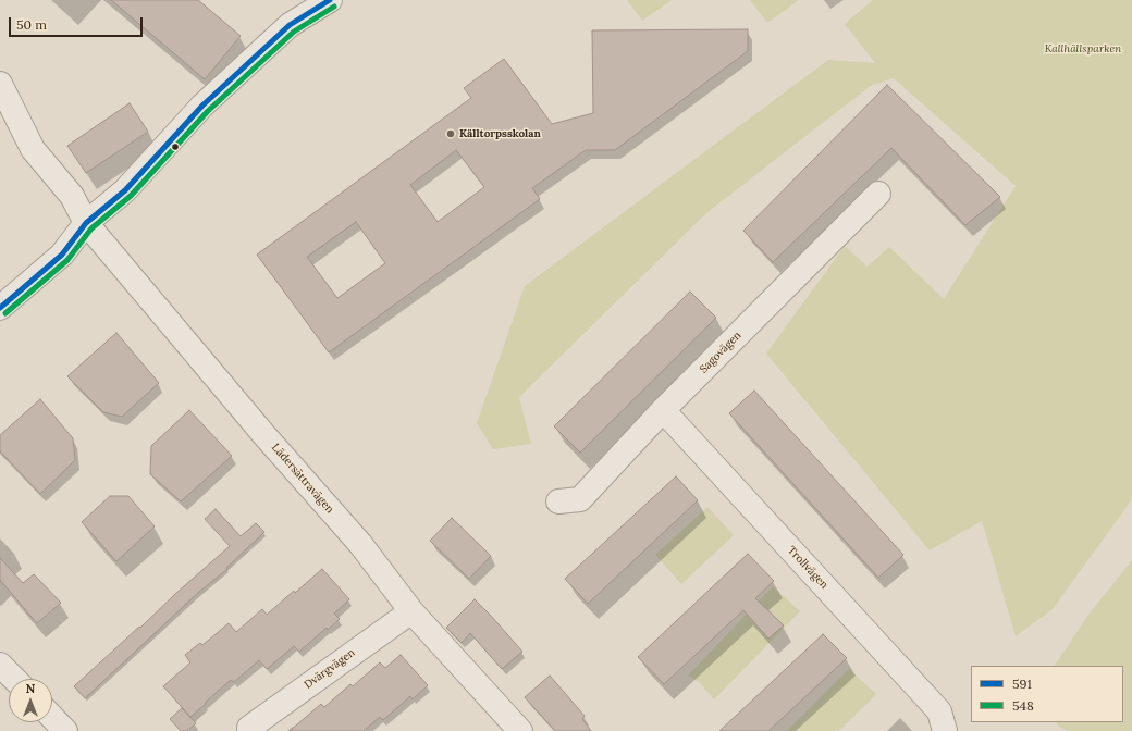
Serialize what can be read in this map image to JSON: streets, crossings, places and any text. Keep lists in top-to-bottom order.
{
  "streets": {
    "street": [
      "Sagovägen",
      "Lädersättravägen",
      "Trollvägen",
      "Dvärgvägen"
    ]
  },
  "crossings": [
    ["Sagovägen", "Trollvägen"],
    ["Lädersättravägen", "Dvärgvägen"]
  ],
  "parks": ["Kallhällsparken"],
  "places": ["Källtorpsskolan"],
  "lines": ["transit line 591", "transit line 548"],
  "legend": ["591", "548"],
  "scale_bar": "50 m",
  "north": "top"
}
